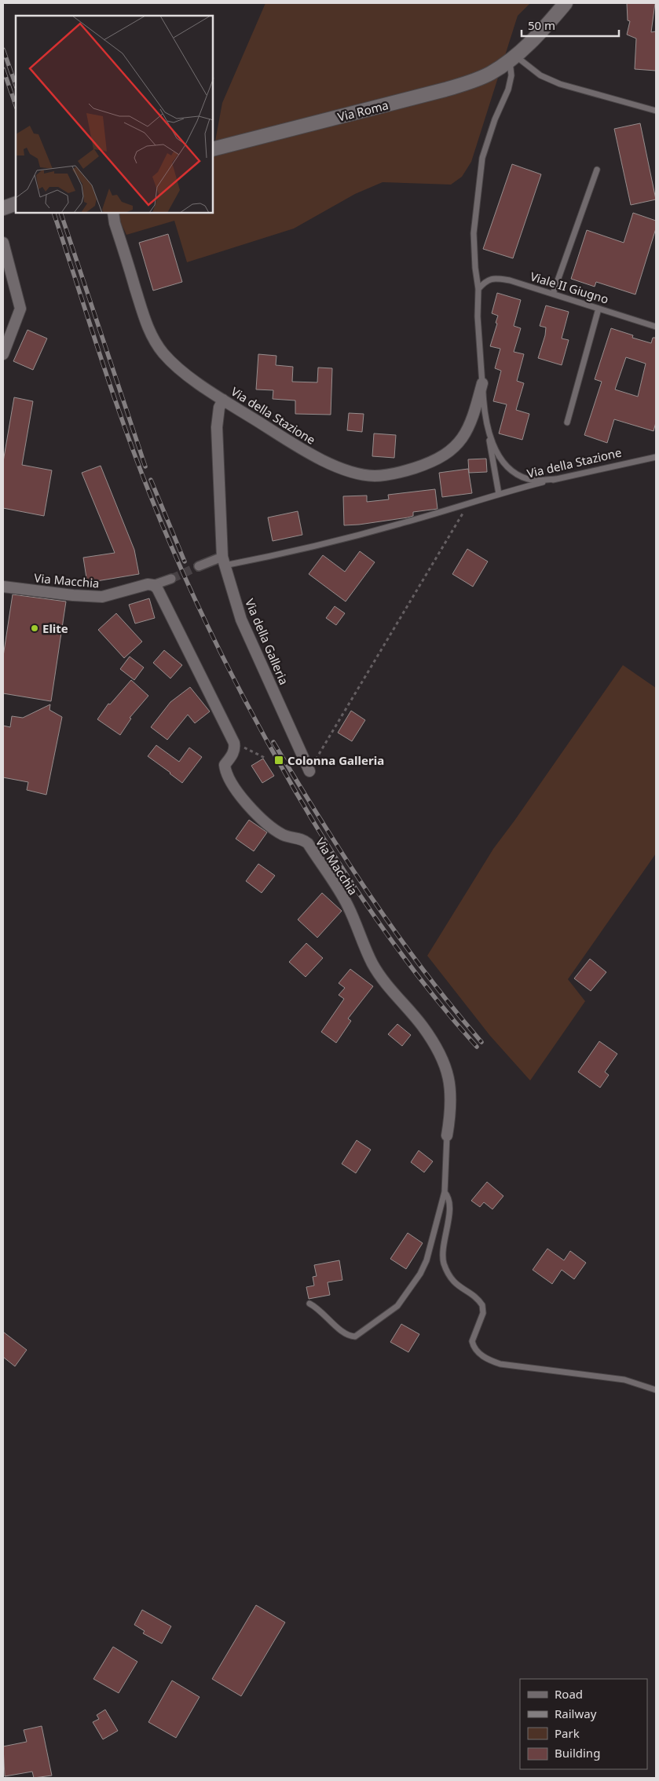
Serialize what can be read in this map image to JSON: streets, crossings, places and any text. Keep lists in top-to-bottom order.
{
  "streets": {
    "street": [
      "Via Roma",
      "Via della Stazione",
      "Via Macchia",
      "Via della Galleria"
    ],
    "lane": ["Viale II Giugno"]
  },
  "crossings": [
    ["Via della Stazione", "Via della Galleria"]
  ],
  "places": {
    "other": ["Elite"],
    "transit": ["Colonna Galleria"]
  },
  "legend": [
    "Road",
    "Railway",
    "Park",
    "Building"
  ],
  "scale_bar": "50 m"
}
